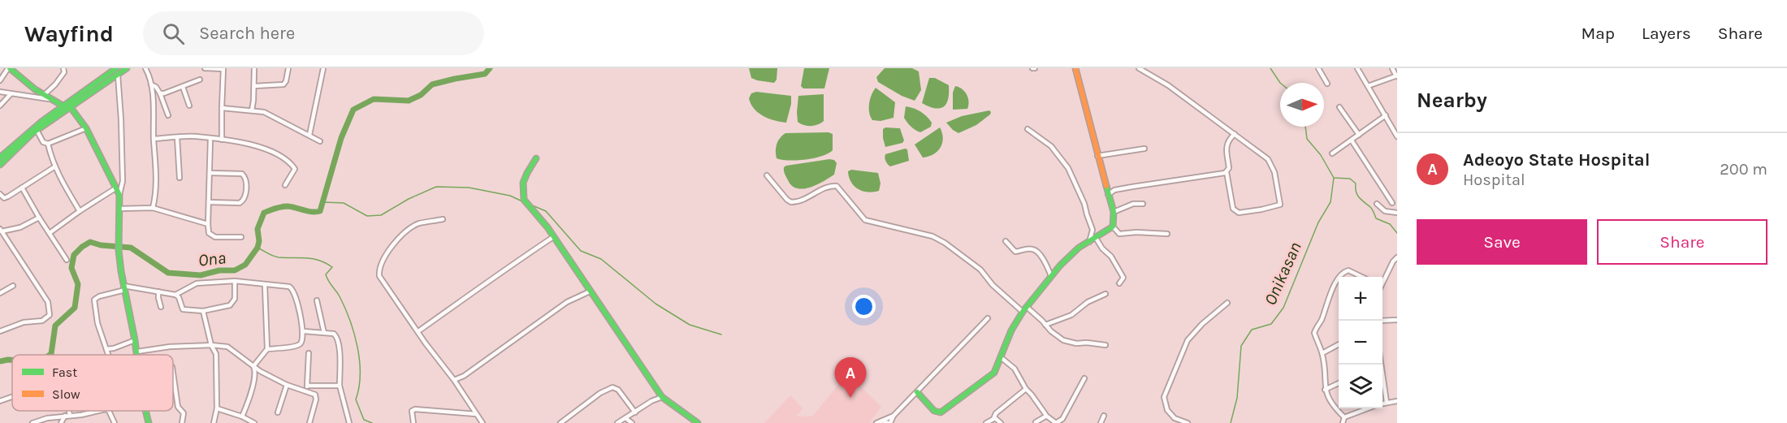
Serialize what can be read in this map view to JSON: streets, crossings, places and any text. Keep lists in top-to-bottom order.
{
  "water": ["Ona", "Onikasan"],
  "legend": ["Fast", "Slow"],
  "north": "right",
  "page": {
    "header": "Wayfind",
    "search": "Search here",
    "nav": ["Map", "Layers", "Share"],
    "heading": "Nearby",
    "list": [
      {
        "mark": "A",
        "name": "Adeoyo State Hospital",
        "note": "Hospital",
        "value": "200 m"
      }
    ],
    "buttons": ["Save", "Share"],
    "map_buttons": ["+", "−"],
    "pins": "A"
  }
}
